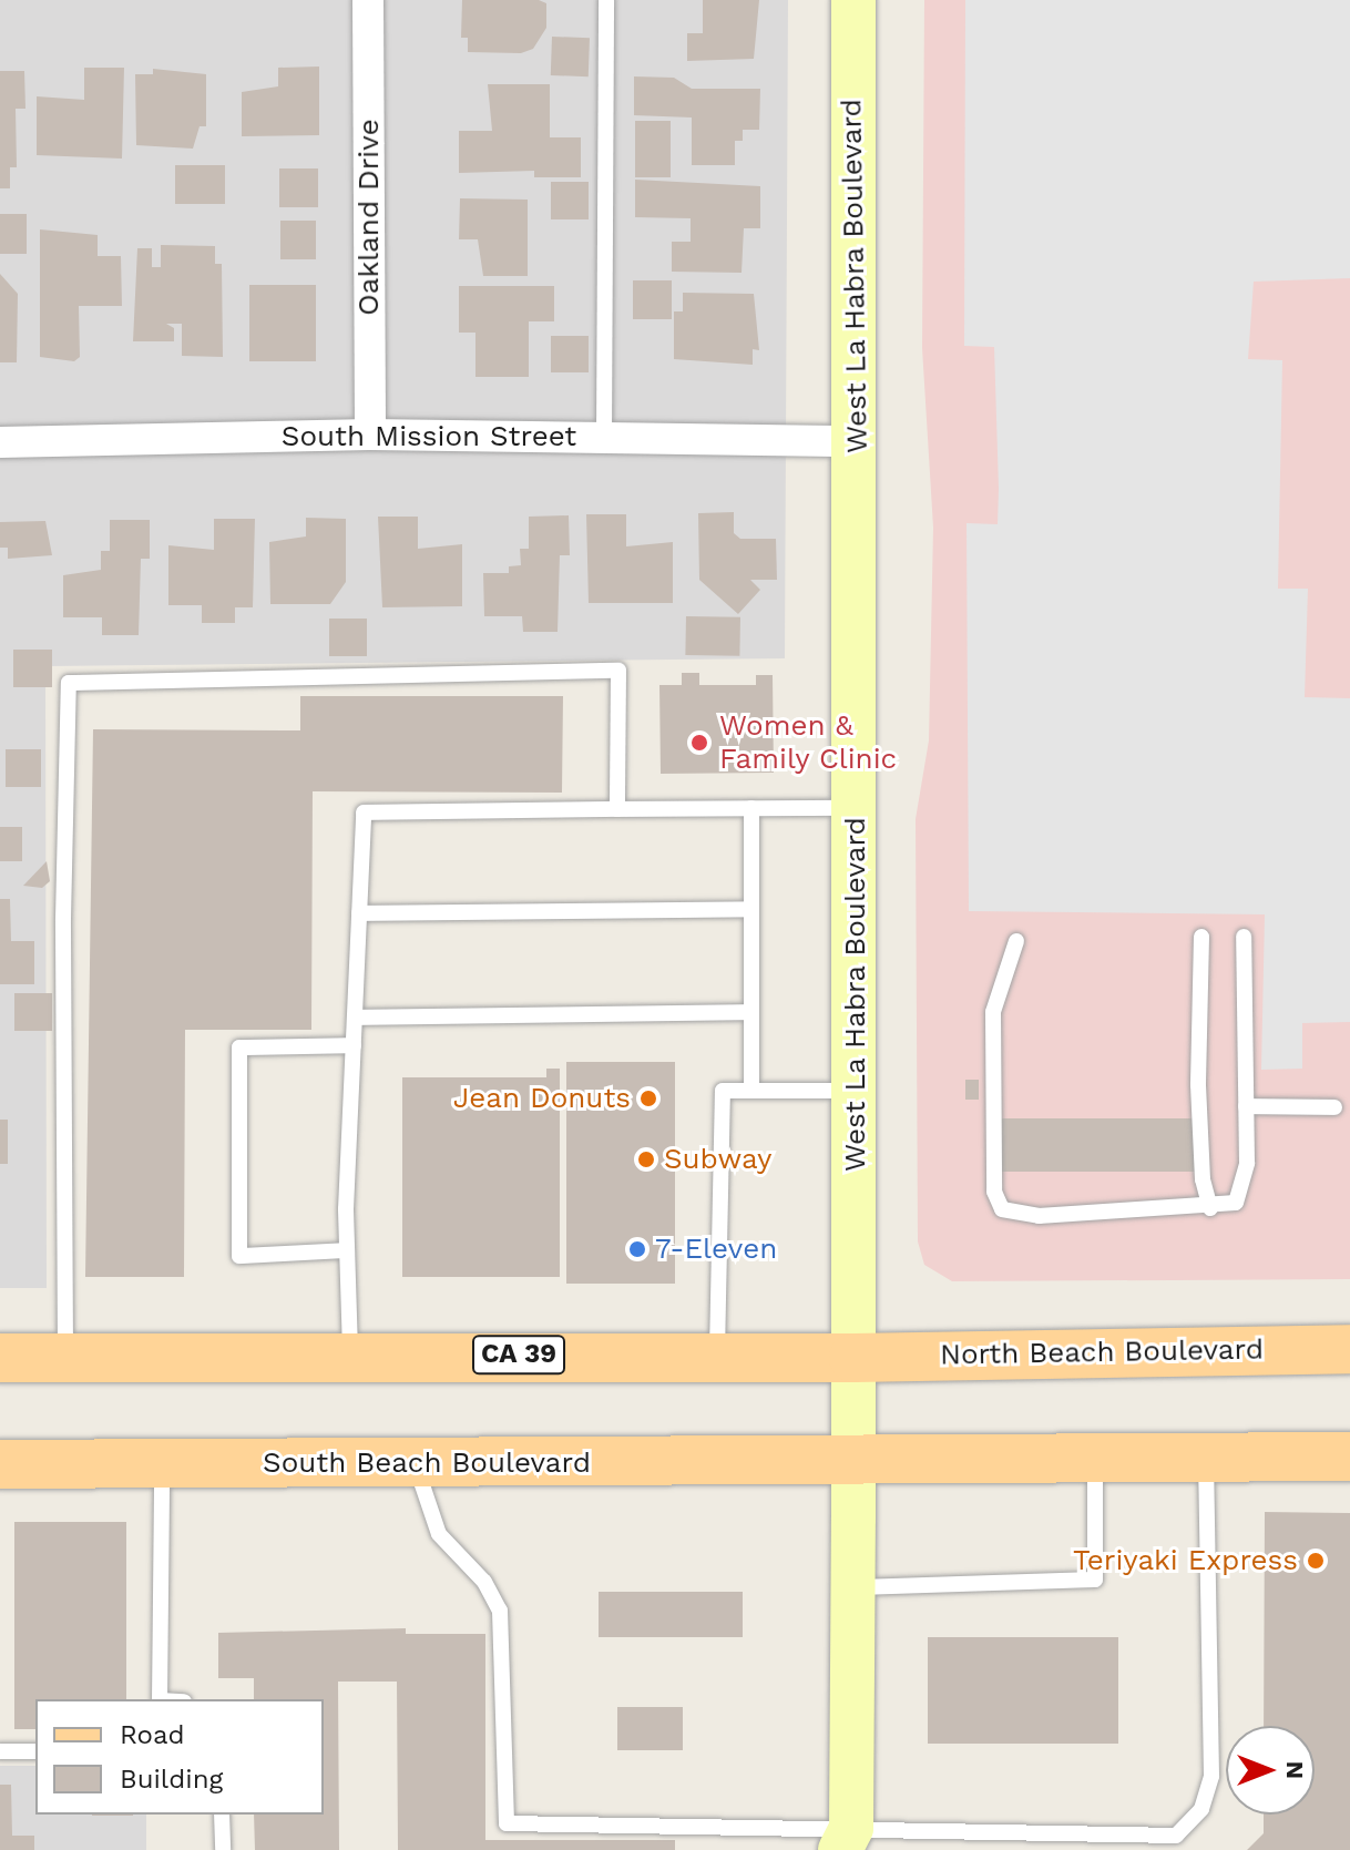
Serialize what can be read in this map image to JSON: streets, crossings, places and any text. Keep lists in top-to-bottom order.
{
  "streets": {
    "main road": [
      "West La Habra Boulevard",
      "North Beach Boulevard",
      "CA 39",
      "South Beach Boulevard"
    ],
    "street": ["Oakland Drive", "South Mission Street"]
  },
  "crossings": [
    ["Oakland Drive", "South Mission Street"],
    ["West La Habra Boulevard", "South Mission Street"],
    ["West La Habra Boulevard", "North Beach Boulevard"],
    ["West La Habra Boulevard", "CA 39"],
    ["West La Habra Boulevard", "South Beach Boulevard"],
    ["North Beach Boulevard", "CA 39"]
  ],
  "places": [
    "Women & Family Clinic",
    "Jean Donuts",
    "Subway",
    "7-Eleven",
    "Teriyaki Express"
  ],
  "legend": ["Road", "Building"],
  "north": "right"
}
